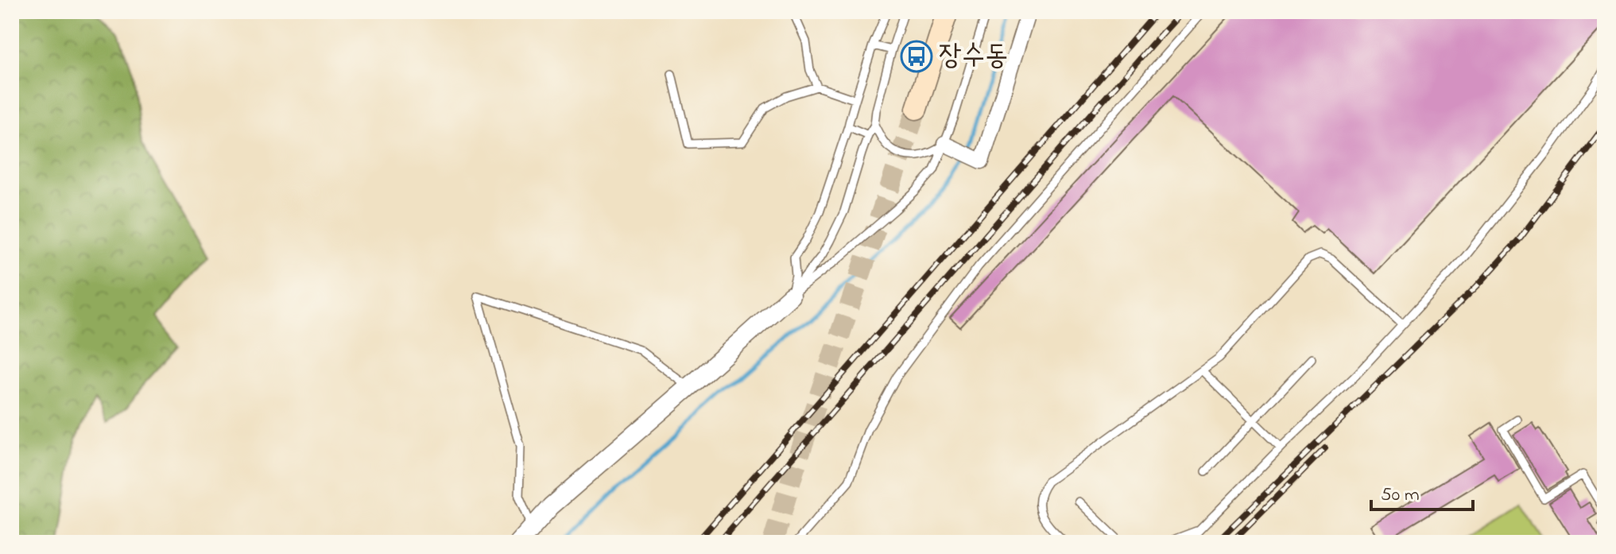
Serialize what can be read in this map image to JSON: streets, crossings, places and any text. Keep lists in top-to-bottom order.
{
  "places": {
    "bus stop": ["장수동"]
  },
  "scale_bar": "50 m"
}
